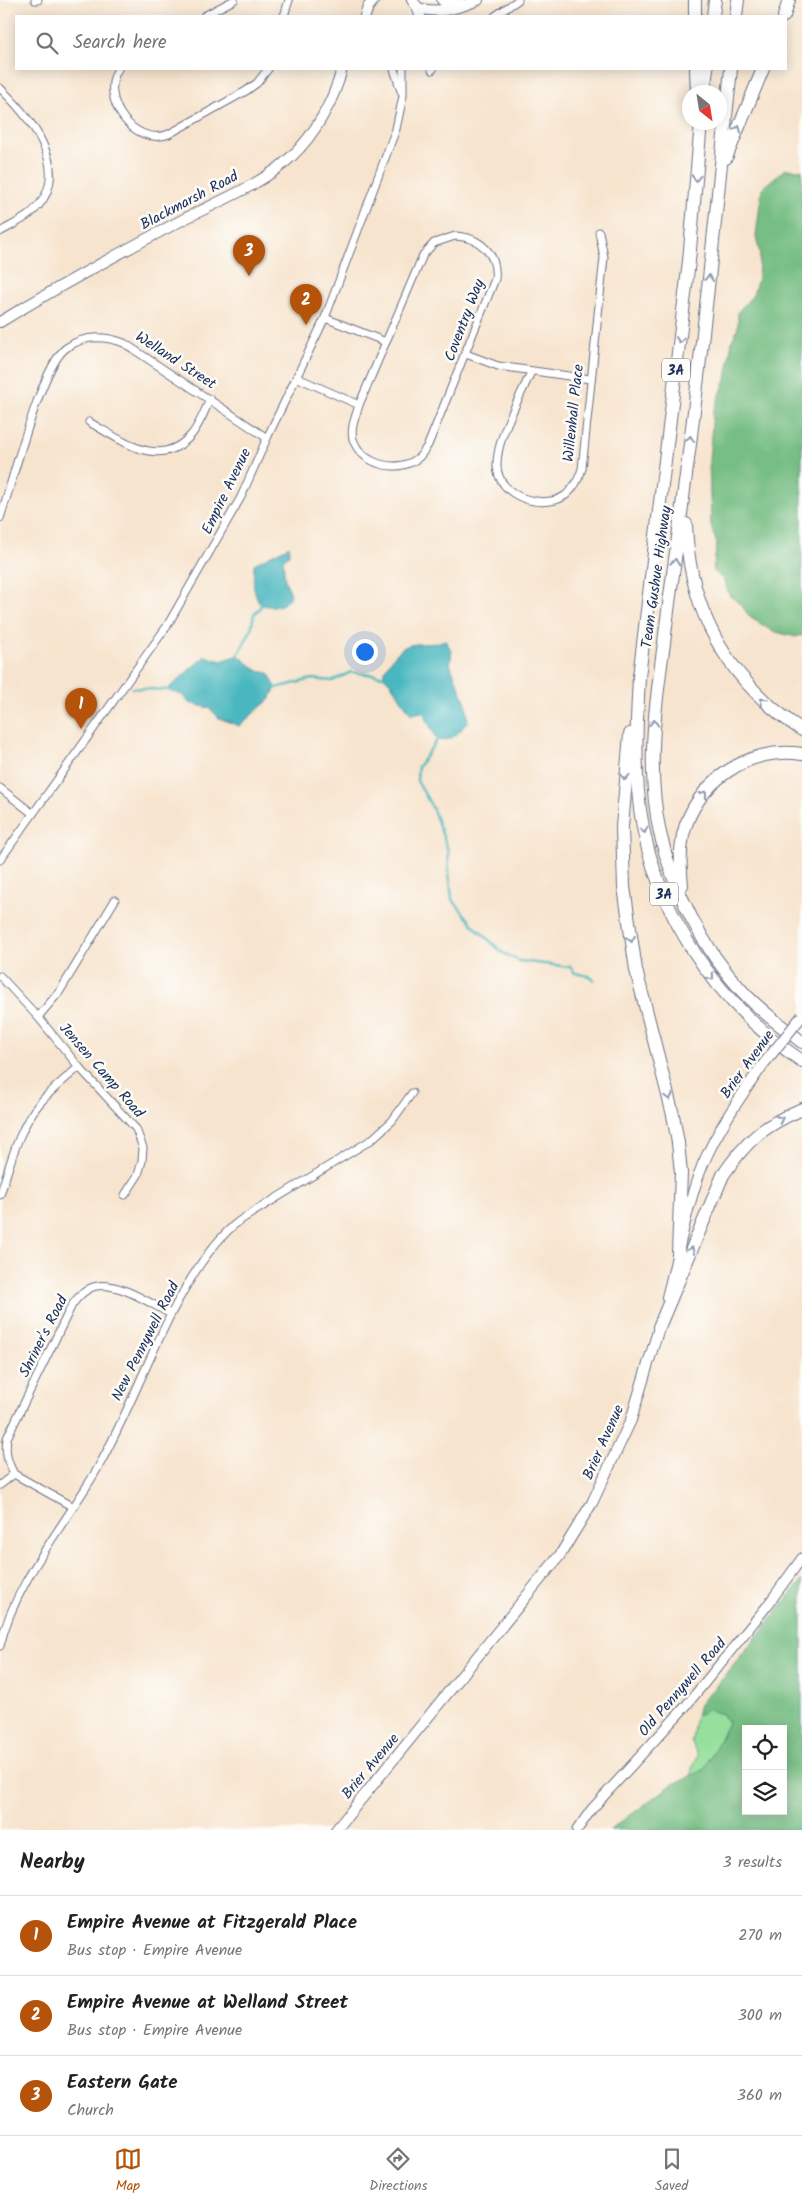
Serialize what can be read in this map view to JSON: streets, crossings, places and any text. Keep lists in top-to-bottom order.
{
  "streets": {
    "highway": ["3A", "Team Gushue Highway"],
    "main road": ["Blackmarsh Road", "Brier Avenue"],
    "street": [
      "Coventry Way",
      "Welland Street",
      "Willenhall Place",
      "Empire Avenue",
      "Jensen Camp Road",
      "Shriner's Road",
      "New Pennywell Road",
      "Old Pennywell Road"
    ]
  },
  "crossings": [
    ["Welland Street", "Empire Avenue"],
    ["Shriner's Road", "New Pennywell Road"]
  ],
  "north": "bottom right",
  "page": {
    "search": "Search here",
    "pins": ["3", "2", "1"],
    "heading": ["Nearby", "3 results"],
    "list": [
      {
        "mark": "1",
        "name": "Empire Avenue at Fitzgerald Place",
        "note": "Bus stop · Empire Avenue",
        "value": "270 m"
      },
      {
        "mark": "2",
        "name": "Empire Avenue at Welland Street",
        "note": "Bus stop · Empire Avenue",
        "value": "300 m"
      },
      {
        "mark": "3",
        "name": "Eastern Gate",
        "note": "Church",
        "value": "360 m"
      }
    ],
    "nav": ["Map", "Directions", "Saved"]
  }
}
